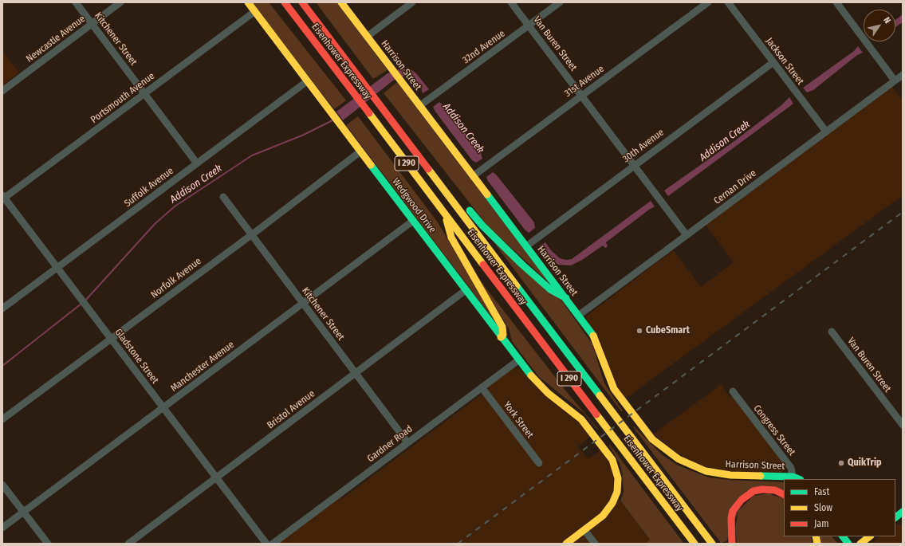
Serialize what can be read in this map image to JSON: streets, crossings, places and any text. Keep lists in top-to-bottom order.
{
  "streets": {
    "main road": [
      "Eisenhower Expressway",
      "Harrison Street",
      "I 290",
      "Wedgwood Drive"
    ],
    "street": [
      "Newcastle Avenue",
      "Kitchener Street",
      "Van Buren Street",
      "32nd Avenue",
      "Jackson Street",
      "31st Avenue",
      "Portsmouth Avenue",
      "30th Avenue",
      "Suffolk Avenue",
      "Cernan Drive",
      "Norfolk Avenue",
      "Gladstone Street",
      "Manchester Avenue",
      "Bristol Avenue",
      "York Street",
      "Congress Street",
      "Gardner Road"
    ]
  },
  "crossings": [
    ["Newcastle Avenue", "Kitchener Street"],
    ["Kitchener Street", "Portsmouth Avenue"],
    ["Kitchener Street", "Suffolk Avenue"],
    ["Kitchener Street", "Norfolk Avenue"],
    ["Kitchener Street", "Manchester Avenue"],
    ["Kitchener Street", "Bristol Avenue"],
    ["Kitchener Street", "Gardner Road"],
    ["Van Buren Street", "32nd Avenue"],
    ["Van Buren Street", "31st Avenue"],
    ["Van Buren Street", "30th Avenue"],
    ["Van Buren Street", "Cernan Drive"],
    ["32nd Avenue", "Harrison Street"],
    ["Jackson Street", "30th Avenue"],
    ["Jackson Street", "Cernan Drive"],
    ["Harrison Street", "31st Avenue"],
    ["Harrison Street", "30th Avenue"],
    ["Harrison Street", "Cernan Drive"],
    ["Harrison Street", "Congress Street"],
    ["Portsmouth Avenue", "Wedgwood Drive"],
    ["Portsmouth Avenue", "Gladstone Street"],
    ["Suffolk Avenue", "Wedgwood Drive"],
    ["Suffolk Avenue", "Gladstone Street"],
    ["Wedgwood Drive", "Norfolk Avenue"],
    ["Wedgwood Drive", "Manchester Avenue"],
    ["Wedgwood Drive", "Bristol Avenue"],
    ["Wedgwood Drive", "Gardner Road"],
    ["Norfolk Avenue", "Gladstone Street"],
    ["Gladstone Street", "Manchester Avenue"],
    ["Gladstone Street", "Bristol Avenue"],
    ["York Street", "Gardner Road"]
  ],
  "water": ["Addison Creek"],
  "places": ["CubeSmart", "QuikTrip"],
  "legend": ["Fast", "Slow", "Jam"],
  "north": "top right"
}
